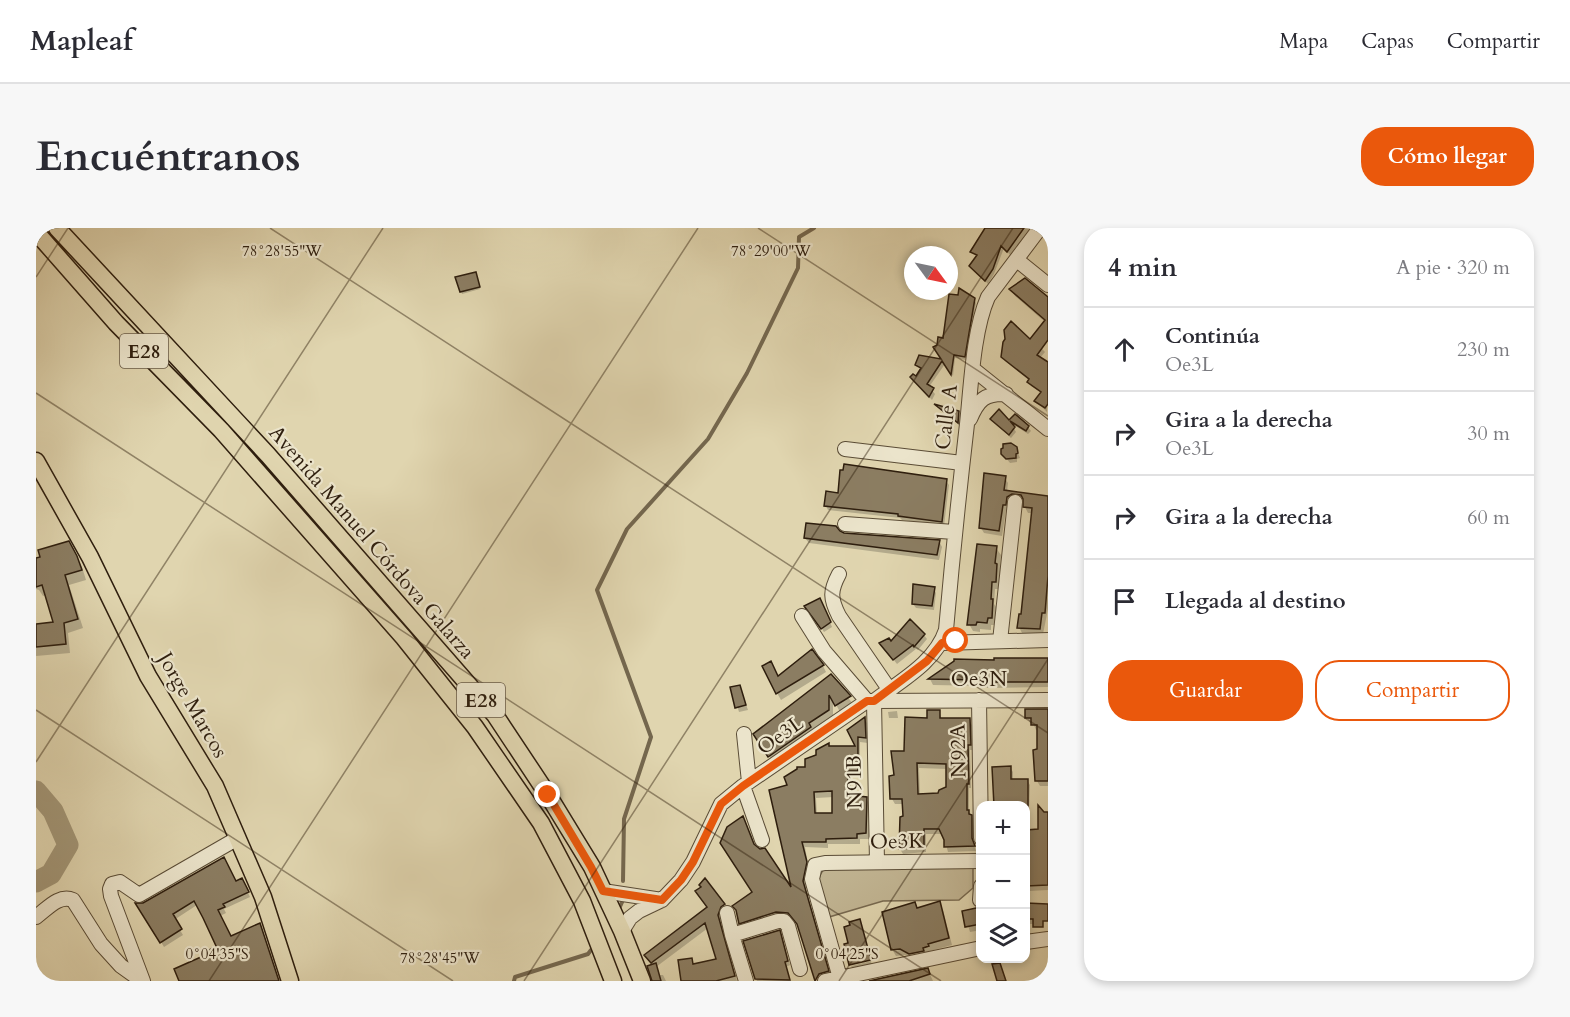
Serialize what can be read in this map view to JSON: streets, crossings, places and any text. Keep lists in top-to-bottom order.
{
  "streets": {
    "main road": ["E28", "Avenida Manuel Córdova Galarza", "Jorge Marcos"],
    "street": [
      "Calle A",
      "Oe3N",
      "Oe3L",
      "N92A",
      "N91B",
      "Oe3K"
    ]
  },
  "crossings": [
    ["Calle A", "Oe3L"],
    ["Avenida Manuel Córdova Galarza", "Oe3L"],
    ["Oe3N", "Oe3L"],
    ["Oe3N", "N92A"],
    ["Oe3N", "N91B"],
    ["Oe3L", "N91B"],
    ["N91B", "Oe3K"]
  ],
  "north": "bottom right",
  "page": {
    "header": "Mapleaf",
    "nav": ["Mapa", "Capas", "Compartir"],
    "buttons": [
      "Cómo llegar",
      ["Guardar", "Compartir"]
    ],
    "title": "Encuéntranos",
    "heading": ["4 min", "A pie · 320 m"],
    "list": [
      ["Continúa", "Oe3L", "230 m"],
      ["Gira a la derecha", "Oe3L", "30 m"],
      ["Gira a la derecha", "60 m"],
      "Llegada al destino"
    ],
    "map_buttons": ["+", "−"]
  },
  "coordinates": [
    "78°28'55\"W",
    "78°29'00\"W",
    "0°04'35\"S",
    "0°04'25\"S",
    "78°28'45\"W"
  ]
}
